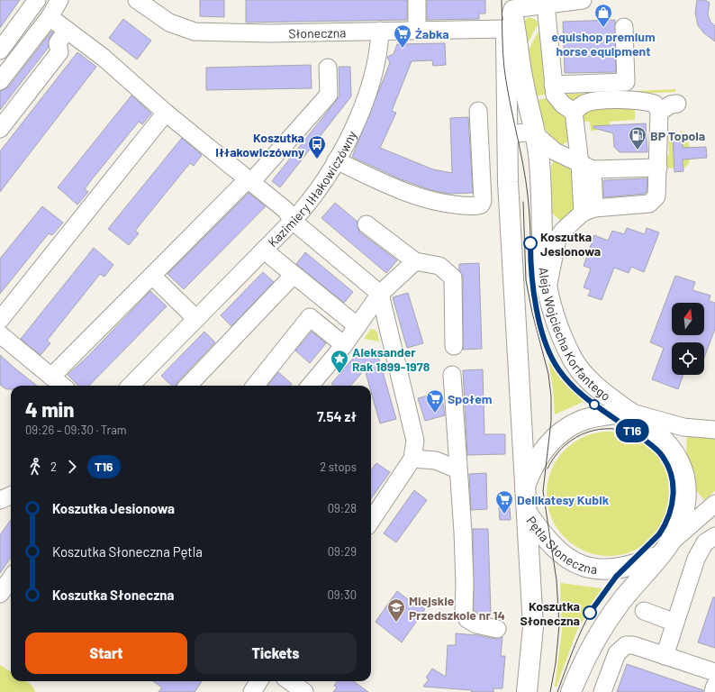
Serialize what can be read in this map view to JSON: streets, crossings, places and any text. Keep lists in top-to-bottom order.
{
  "streets": {
    "main road": ["Aleja Wojciecha Korfantego", "Pętla Słoneczna"],
    "street": ["Słoneczna", "Kazimiery Iłłakowiczówny"]
  },
  "crossings": [
    ["Słoneczna", "Kazimiery Iłłakowiczówny"],
    ["Słoneczna", "Aleja Wojciecha Korfantego"],
    ["Aleja Wojciecha Korfantego", "Pętla Słoneczna"]
  ],
  "places": {
    "shop": ["equishop premium horse equipment"],
    "supermarket": ["Żabka", "Społem", "Delikatesy Kubik"],
    "fuel station": ["BP Topola"],
    "bus stop": ["Koszutka Iłłakowiczówny"],
    "other": ["Koszutka Jesionowa", "Koszutka Słoneczna"],
    "place": ["Aleksander Rak 1899-1978"],
    "school or university": ["Miejskie Przedszkole nr 14"]
  },
  "lines": ["tram line T16"],
  "north": "top",
  "page": {
    "on_map": "T16",
    "heading": ["4 min", "09:26 – 09:30 · Tram", "7.54 zł"],
    "legs": ["2", "T16", "2 stops"],
    "list": [
      {
        "name": "Koszutka Jesionowa",
        "value": "09:28"
      },
      {
        "name": "Koszutka Słoneczna Pętla",
        "value": "09:29"
      },
      {
        "name": "Koszutka Słoneczna",
        "value": "09:30"
      }
    ],
    "buttons": ["Start", "Tickets"]
  }
}
